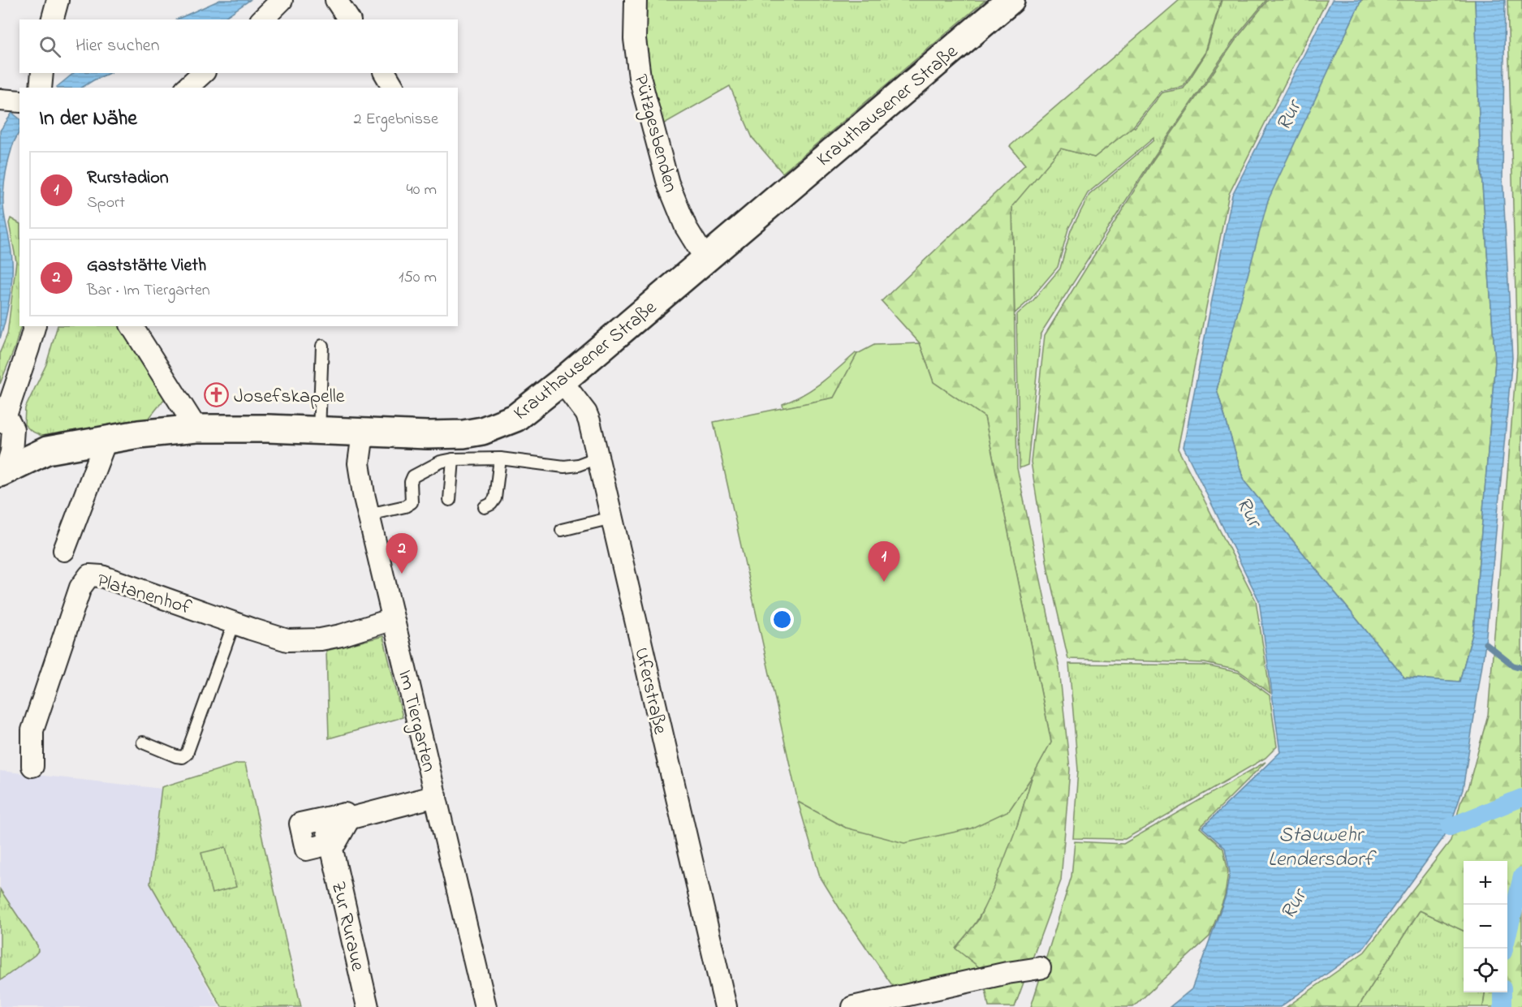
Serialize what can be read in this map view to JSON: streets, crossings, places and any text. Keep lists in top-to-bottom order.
{
  "streets": {
    "street": [
      "Krauthausener Straße",
      "Pützgesbenden",
      "Platanenhof",
      "Uferstraße",
      "Im Tiergarten",
      "Zur Ruraue"
    ]
  },
  "crossings": [
    ["Krauthausener Straße", "Pützgesbenden"],
    ["Krauthausener Straße", "Uferstraße"],
    ["Krauthausener Straße", "Im Tiergarten"],
    ["Platanenhof", "Im Tiergarten"],
    ["Im Tiergarten", "Zur Ruraue"]
  ],
  "water": ["Rur", "Stauwehr Lendersdorf"],
  "places": {
    "church": ["Josefskapelle"]
  },
  "page": {
    "search": "Hier suchen",
    "heading": ["In der Nähe", "2 Ergebnisse"],
    "list": [
      {
        "mark": "1",
        "name": "Rurstadion",
        "note": "Sport",
        "value": "40 m"
      },
      {
        "mark": "2",
        "name": "Gaststätte Vieth",
        "note": "Bar · Im Tiergarten",
        "value": "150 m"
      }
    ],
    "pins": ["2", "1"],
    "map_buttons": ["+", "−"]
  }
}
